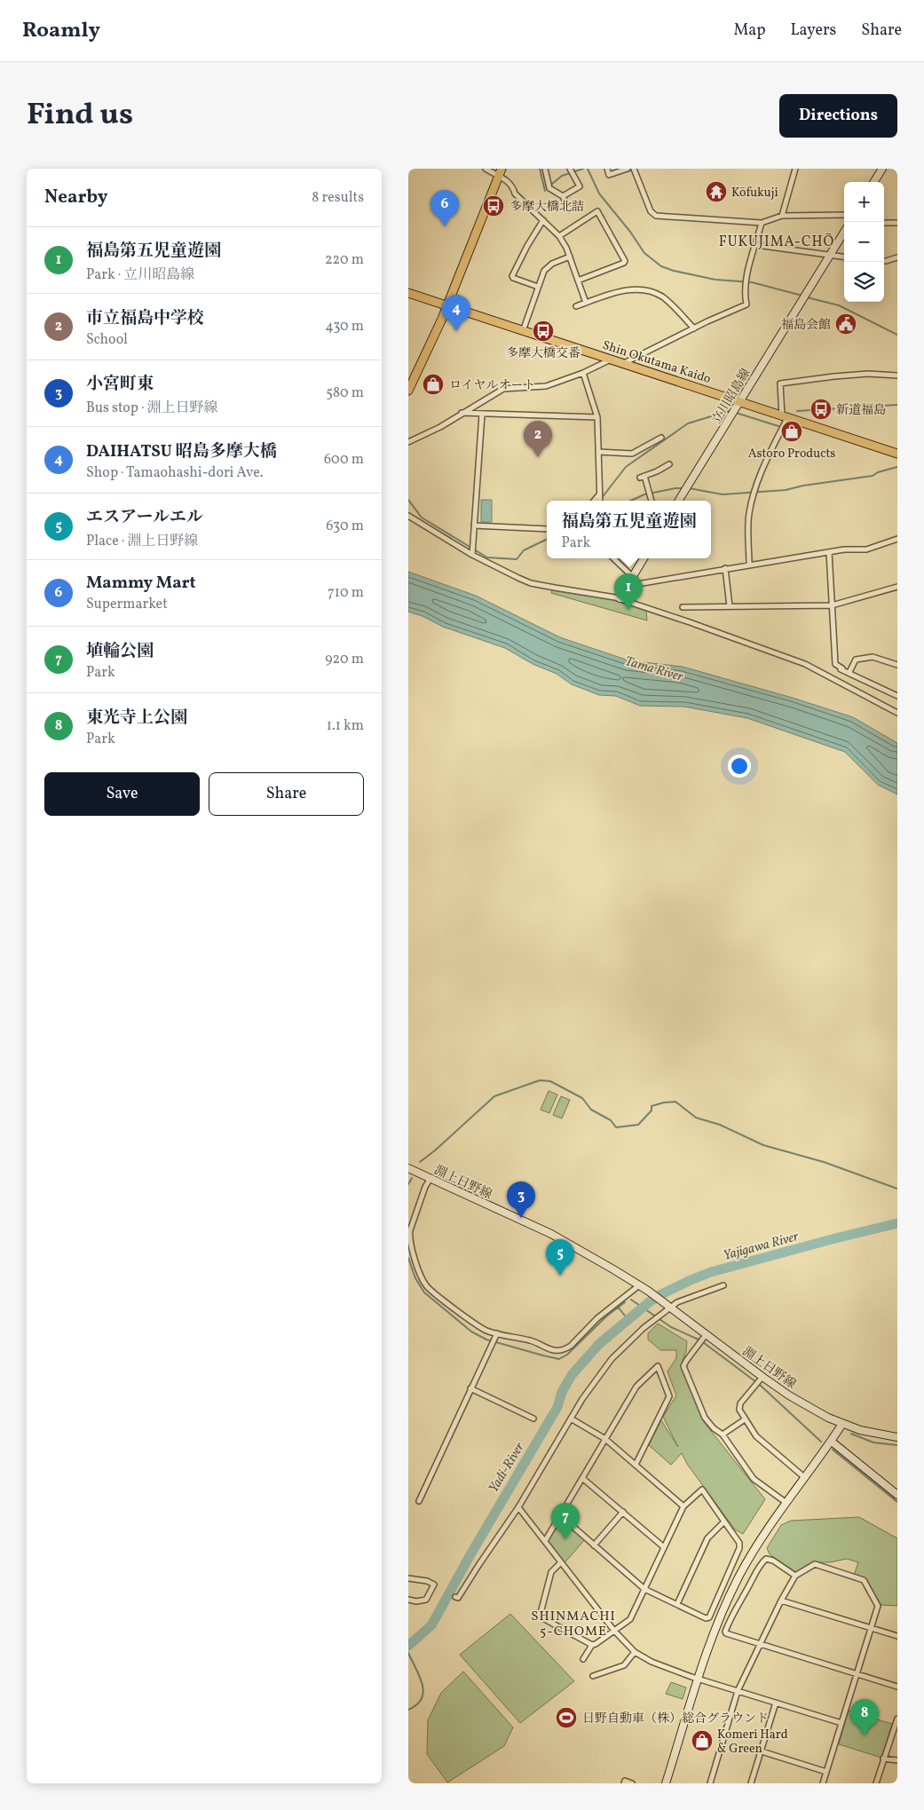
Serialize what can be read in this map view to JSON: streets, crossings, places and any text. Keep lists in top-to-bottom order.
{
  "streets": {
    "main road": ["Shin Okutama Kaido", "立川昭島線", "淵上日野線"]
  },
  "crossings": [
    ["Shin Okutama Kaido", "立川昭島線"]
  ],
  "districts": ["FUKUJIMA-CHŌ", "SHINMACHI 5-CHOME"],
  "water": ["Tama River", "Yajigawa River", "Yadi-River"],
  "places": {
    "temple": ["Kōfukuji"],
    "bus stop": ["多摩大橋北詰", "多摩大橋交番", "新道福島"],
    "public building": ["福島会館"],
    "shop": ["ロイヤルオート", "Astoro Products", "Komeri Hard & Green"],
    "sports": ["日野自動車（株）総合グラウンド"]
  },
  "page": {
    "header": "Roamly",
    "nav": ["Map", "Layers", "Share"],
    "title": "Find us",
    "buttons": [
      "Directions",
      ["Save", "Share"]
    ],
    "heading": ["Nearby", "8 results"],
    "map_buttons": ["+", "−"],
    "pins": [
      "6",
      "4",
      "2",
      "1",
      "3",
      "5",
      "7",
      "8"
    ],
    "list": [
      {
        "mark": "1",
        "name": "福島第五児童遊園",
        "note": "Park · 立川昭島線",
        "value": "220 m"
      },
      {
        "mark": "2",
        "name": "市立福島中学校",
        "note": "School",
        "value": "430 m"
      },
      {
        "mark": "3",
        "name": "小宮町東",
        "note": "Bus stop · 淵上日野線",
        "value": "580 m"
      },
      {
        "mark": "4",
        "name": "DAIHATSU 昭島多摩大橋",
        "note": "Shop · Tamaohashi-dori Ave.",
        "value": "600 m"
      },
      {
        "mark": "5",
        "name": "エスアールエル",
        "note": "Place · 淵上日野線",
        "value": "630 m"
      },
      {
        "mark": "6",
        "name": "Mammy Mart",
        "note": "Supermarket",
        "value": "710 m"
      },
      {
        "mark": "7",
        "name": "埴輪公園",
        "note": "Park",
        "value": "920 m"
      },
      {
        "mark": "8",
        "name": "東光寺上公園",
        "note": "Park",
        "value": "1.1 km"
      }
    ],
    "popup": ["福島第五児童遊園", "Park"]
  }
}
